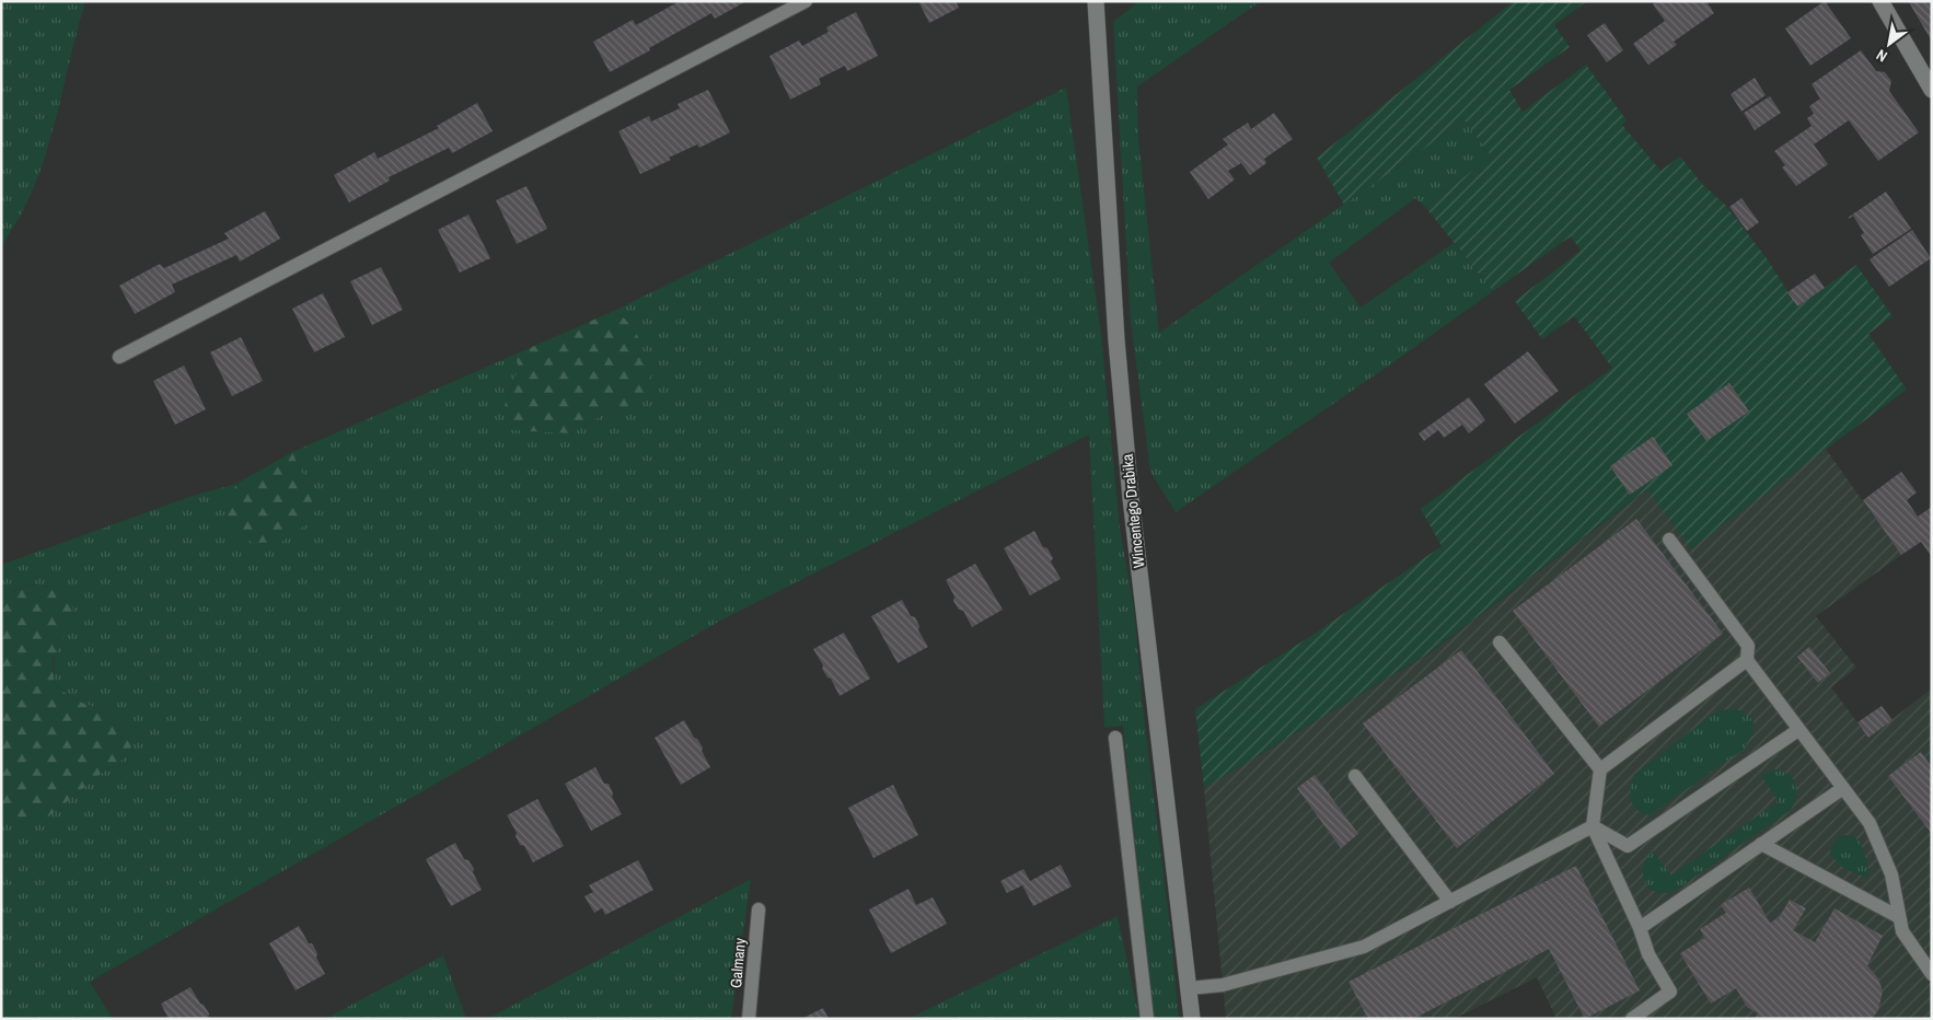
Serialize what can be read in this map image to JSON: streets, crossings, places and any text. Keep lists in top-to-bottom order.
{
  "streets": {
    "street": ["Wincentego Drabika"],
    "lane": ["Galmany"]
  },
  "north": "bottom left"
}
